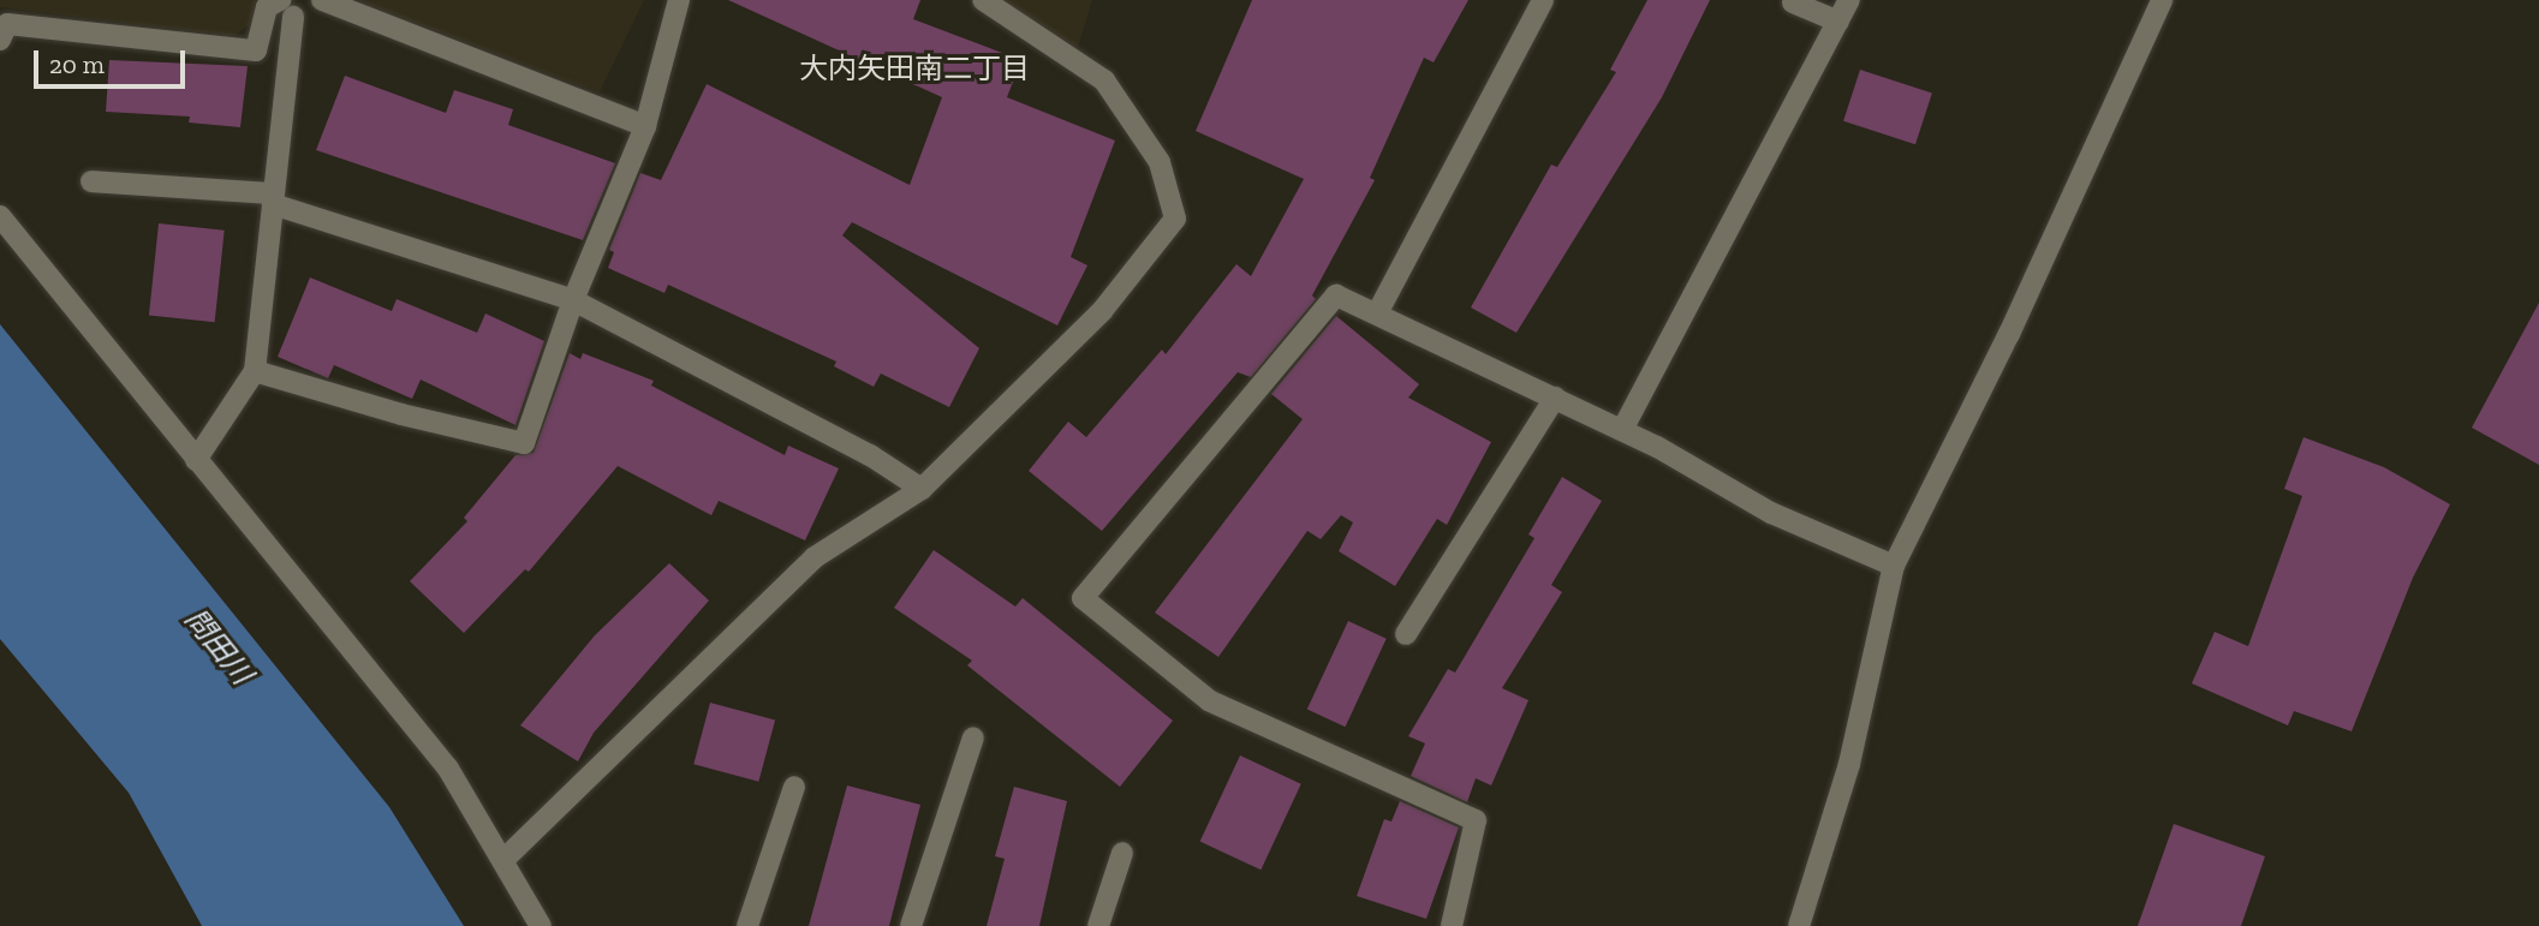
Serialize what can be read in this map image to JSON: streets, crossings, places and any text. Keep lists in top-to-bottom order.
{
  "districts": ["大内矢田南二丁目"],
  "water": ["問田川"],
  "scale_bar": "20 m"
}
